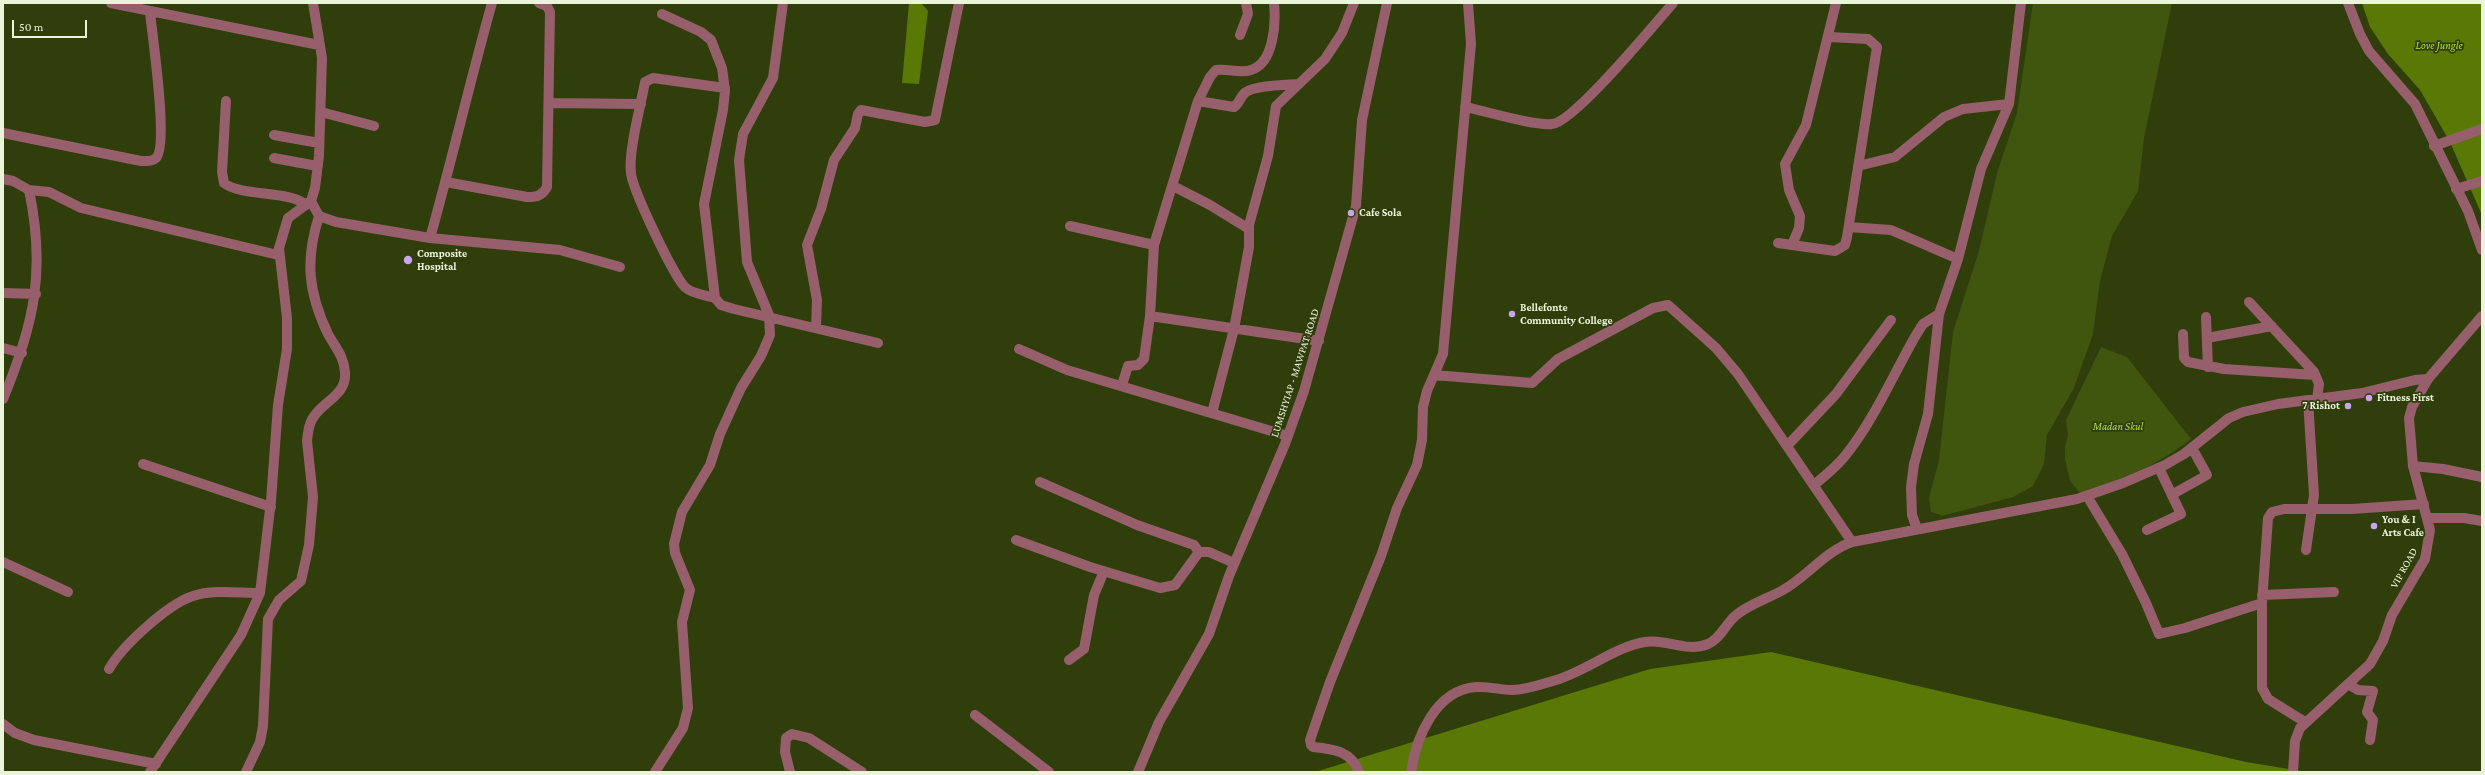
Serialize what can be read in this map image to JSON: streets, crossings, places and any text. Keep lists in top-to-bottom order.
{
  "streets": {
    "street": ["LUMSHYIAP - MAWPAT ROAD", "VIP ROAD"]
  },
  "parks": ["Love Jungle", "Madan Skul"],
  "places": [
    "Cafe Sola",
    "Composite Hospital",
    "Bellefonte Community College",
    "Fitness First",
    "7 Rishot",
    "You & I Arts Cafe"
  ],
  "scale_bar": "50 m"
}
